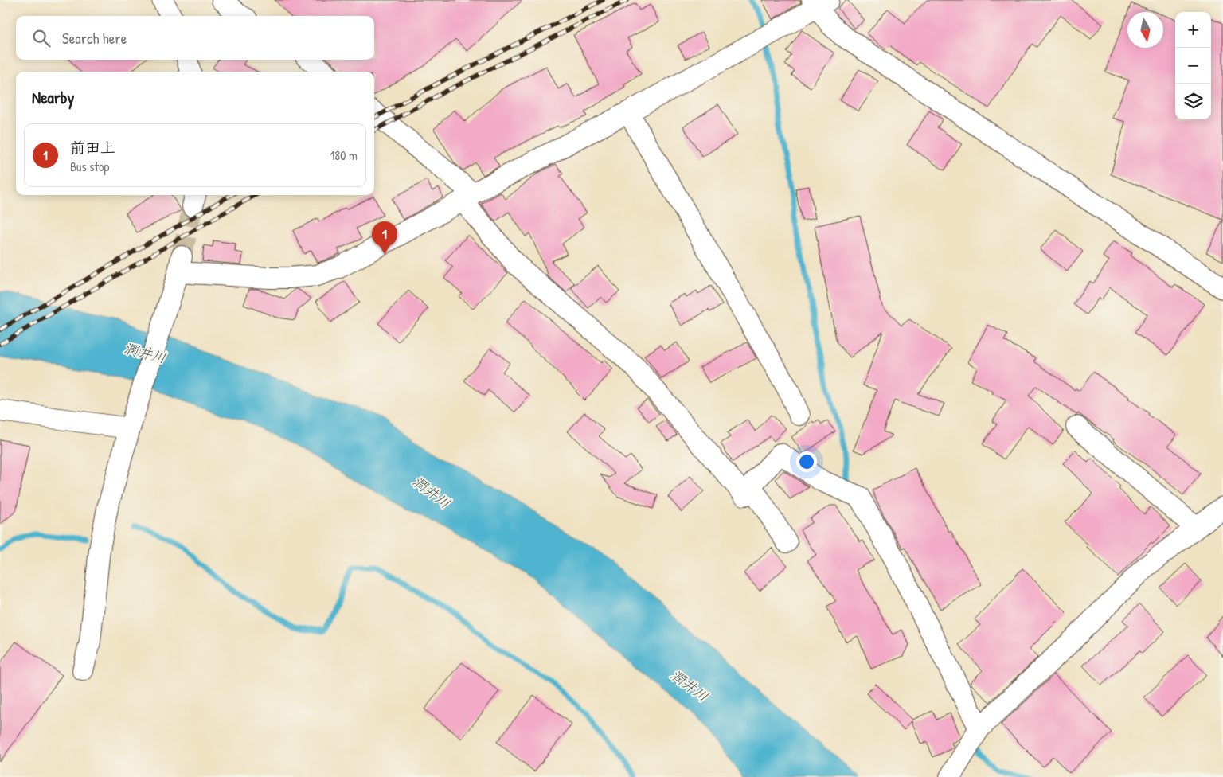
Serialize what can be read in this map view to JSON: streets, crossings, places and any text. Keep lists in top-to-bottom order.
{
  "water": ["潤井川"],
  "north": "bottom",
  "page": {
    "map_buttons": ["+", "−"],
    "search": "Search here",
    "heading": "Nearby",
    "list": [
      {
        "mark": "1",
        "name": "前田上",
        "note": "Bus stop",
        "value": "180 m"
      }
    ],
    "pins": "1"
  }
}
